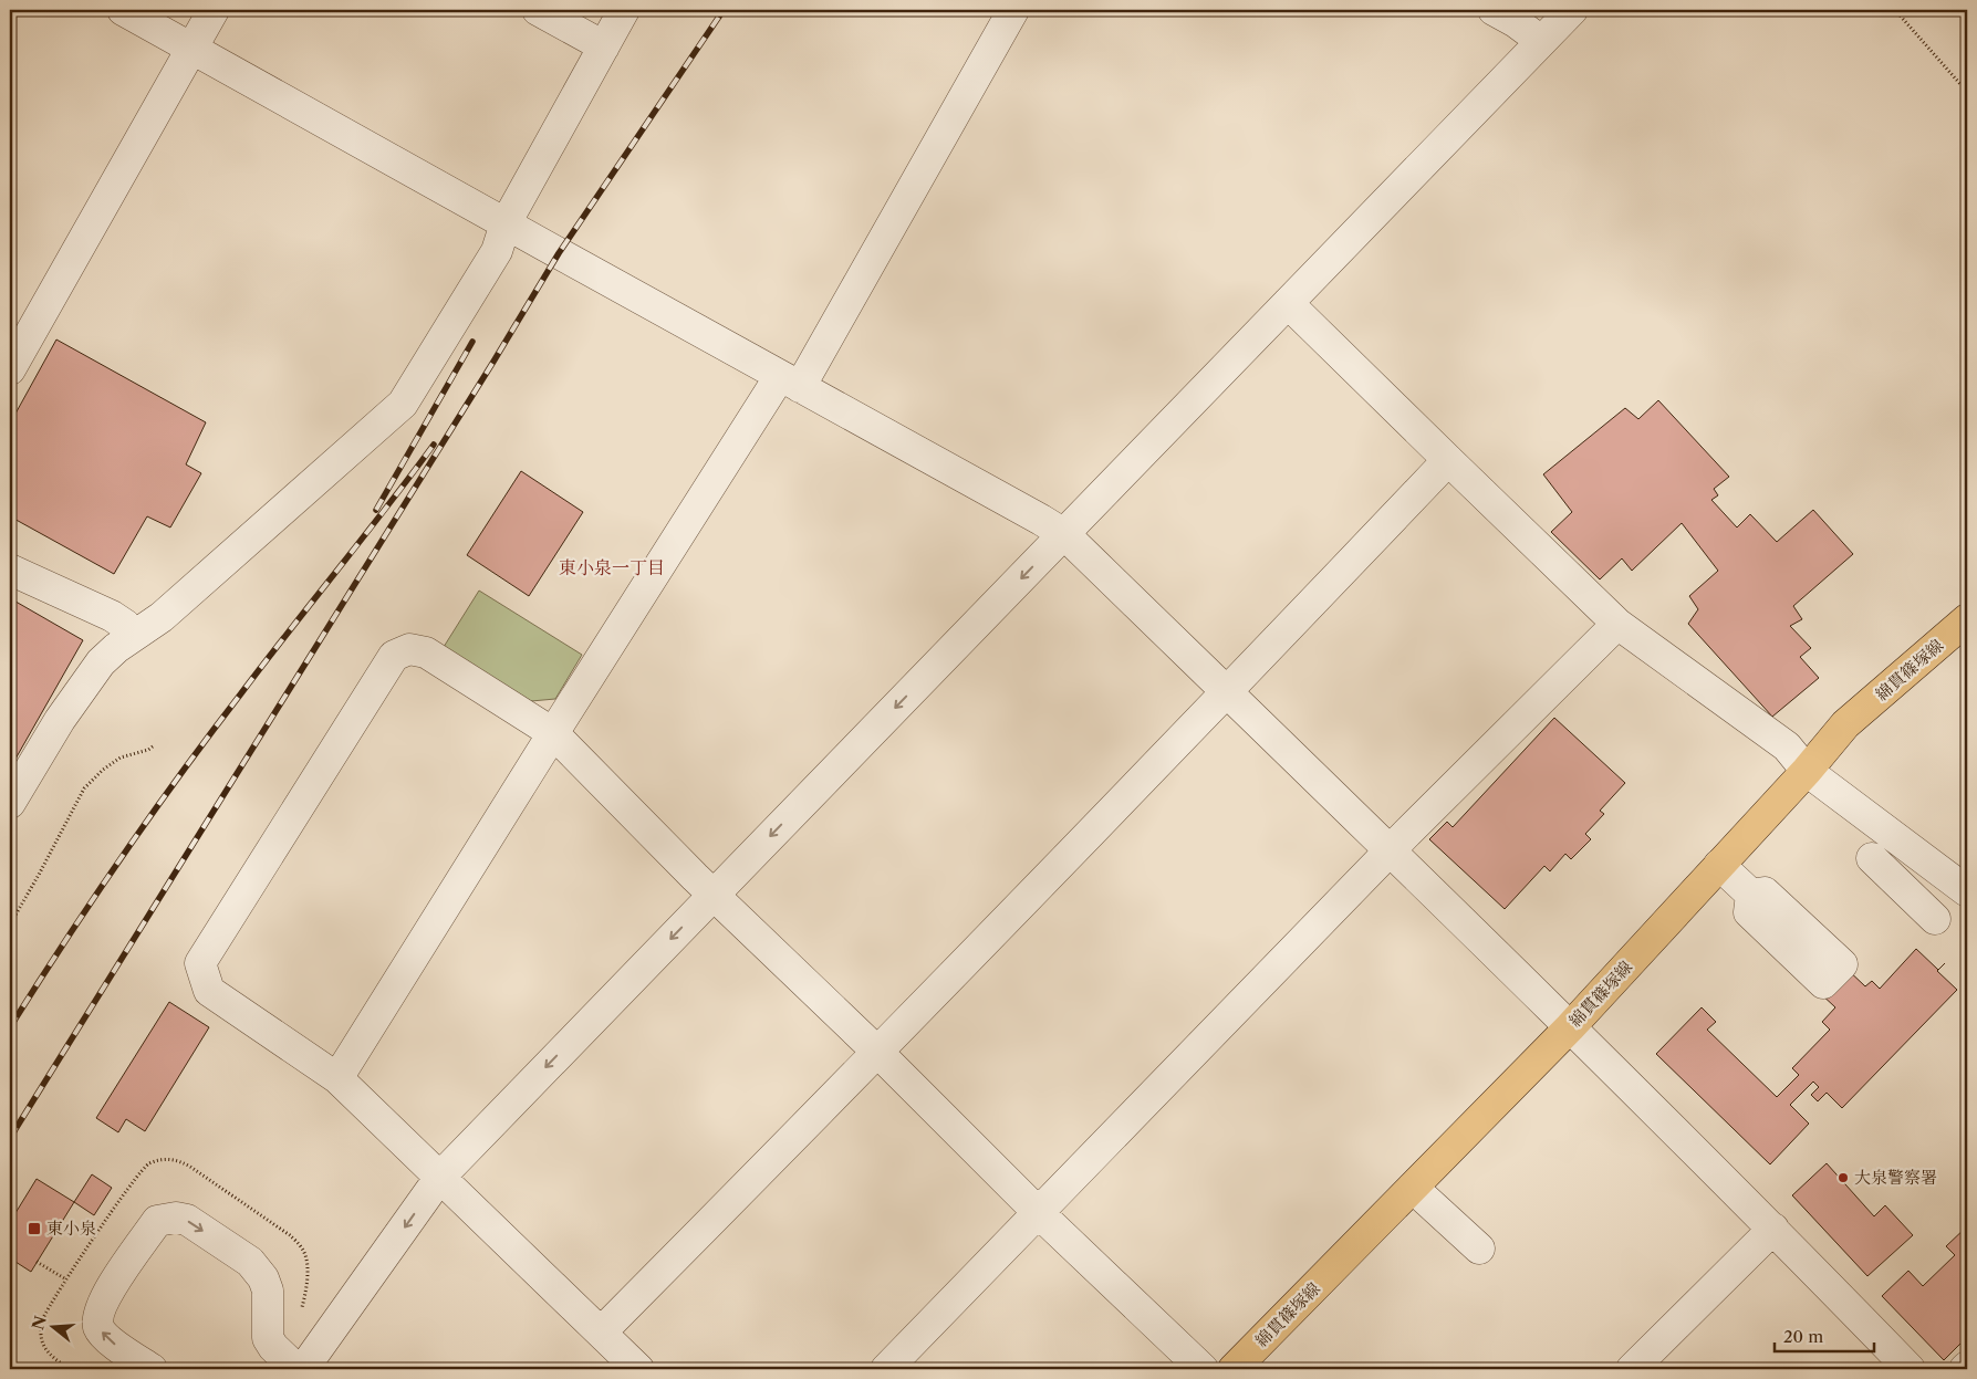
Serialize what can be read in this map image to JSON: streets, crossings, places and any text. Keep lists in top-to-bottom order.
{
  "streets": {
    "main road": ["綿貫篠塚線"]
  },
  "districts": ["東小泉一丁目"],
  "places": {
    "other": ["大泉警察署"],
    "transit": ["東小泉"]
  },
  "scale_bar": "20 m",
  "north": "left"
}
